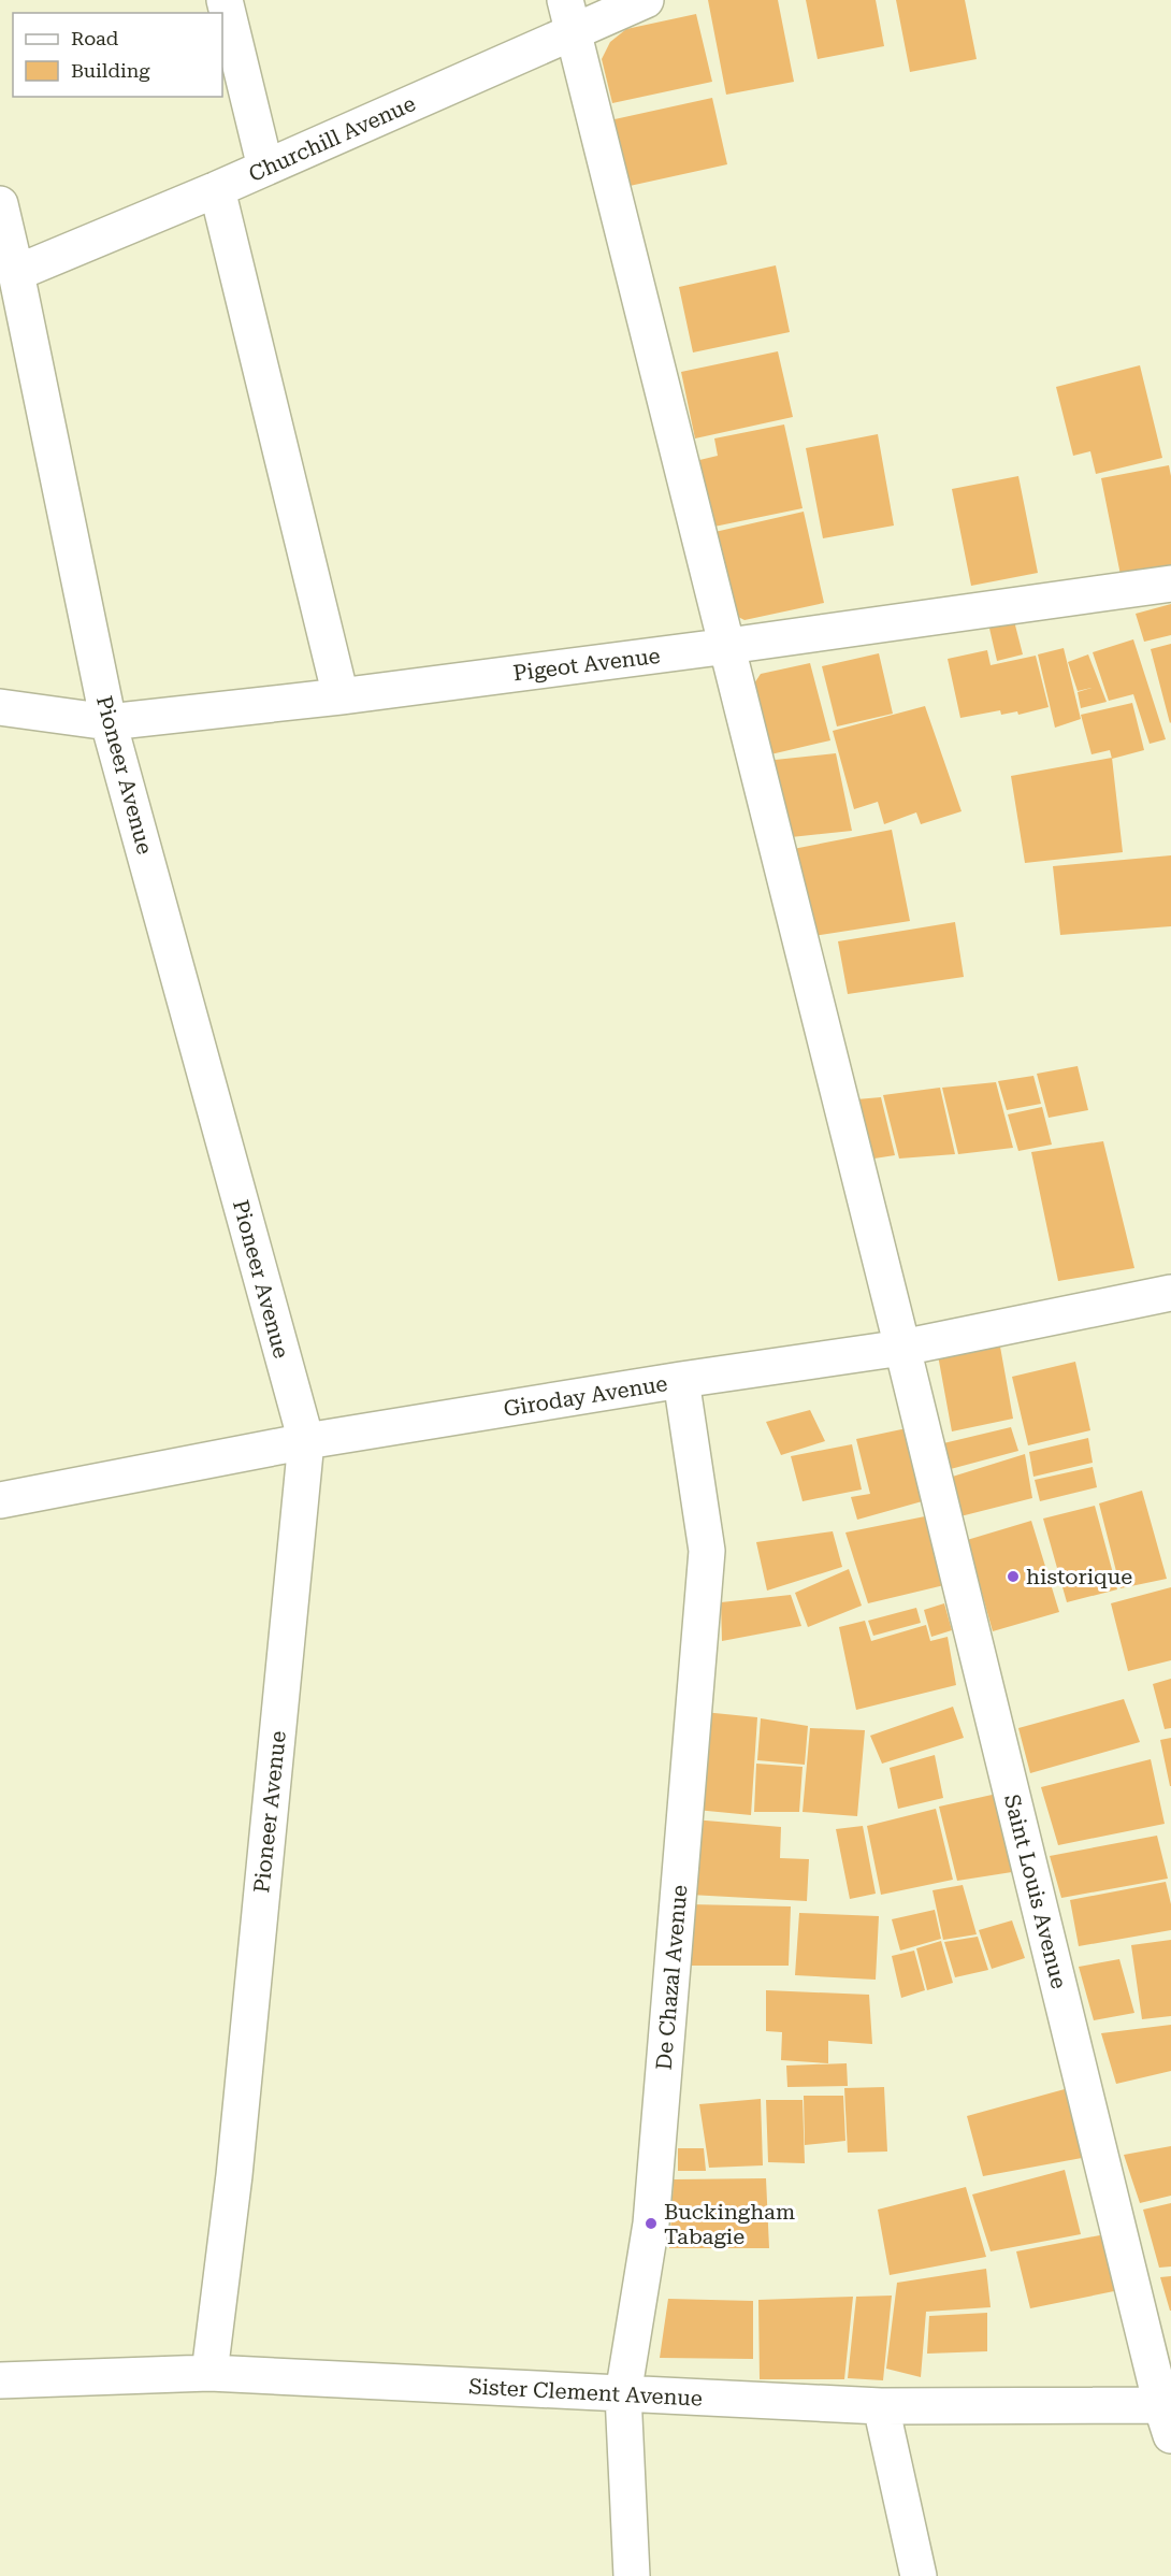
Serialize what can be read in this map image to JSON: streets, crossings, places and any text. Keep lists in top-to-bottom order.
{
  "streets": {
    "street": [
      "Churchill Avenue",
      "Pigeot Avenue",
      "Pioneer Avenue",
      "Giroday Avenue",
      "Saint Louis Avenue",
      "De Chazal Avenue",
      "Sister Clement Avenue"
    ]
  },
  "crossings": [
    ["Churchill Avenue", "Pioneer Avenue"],
    ["Churchill Avenue", "Saint Louis Avenue"],
    ["Pigeot Avenue", "Pioneer Avenue"],
    ["Pigeot Avenue", "Saint Louis Avenue"],
    ["Pioneer Avenue", "Giroday Avenue"],
    ["Pioneer Avenue", "Sister Clement Avenue"],
    ["Giroday Avenue", "Saint Louis Avenue"],
    ["Giroday Avenue", "De Chazal Avenue"],
    ["Saint Louis Avenue", "Sister Clement Avenue"],
    ["De Chazal Avenue", "Sister Clement Avenue"]
  ],
  "places": ["historique", "Buckingham Tabagie"],
  "legend": ["Road", "Building"]
}
